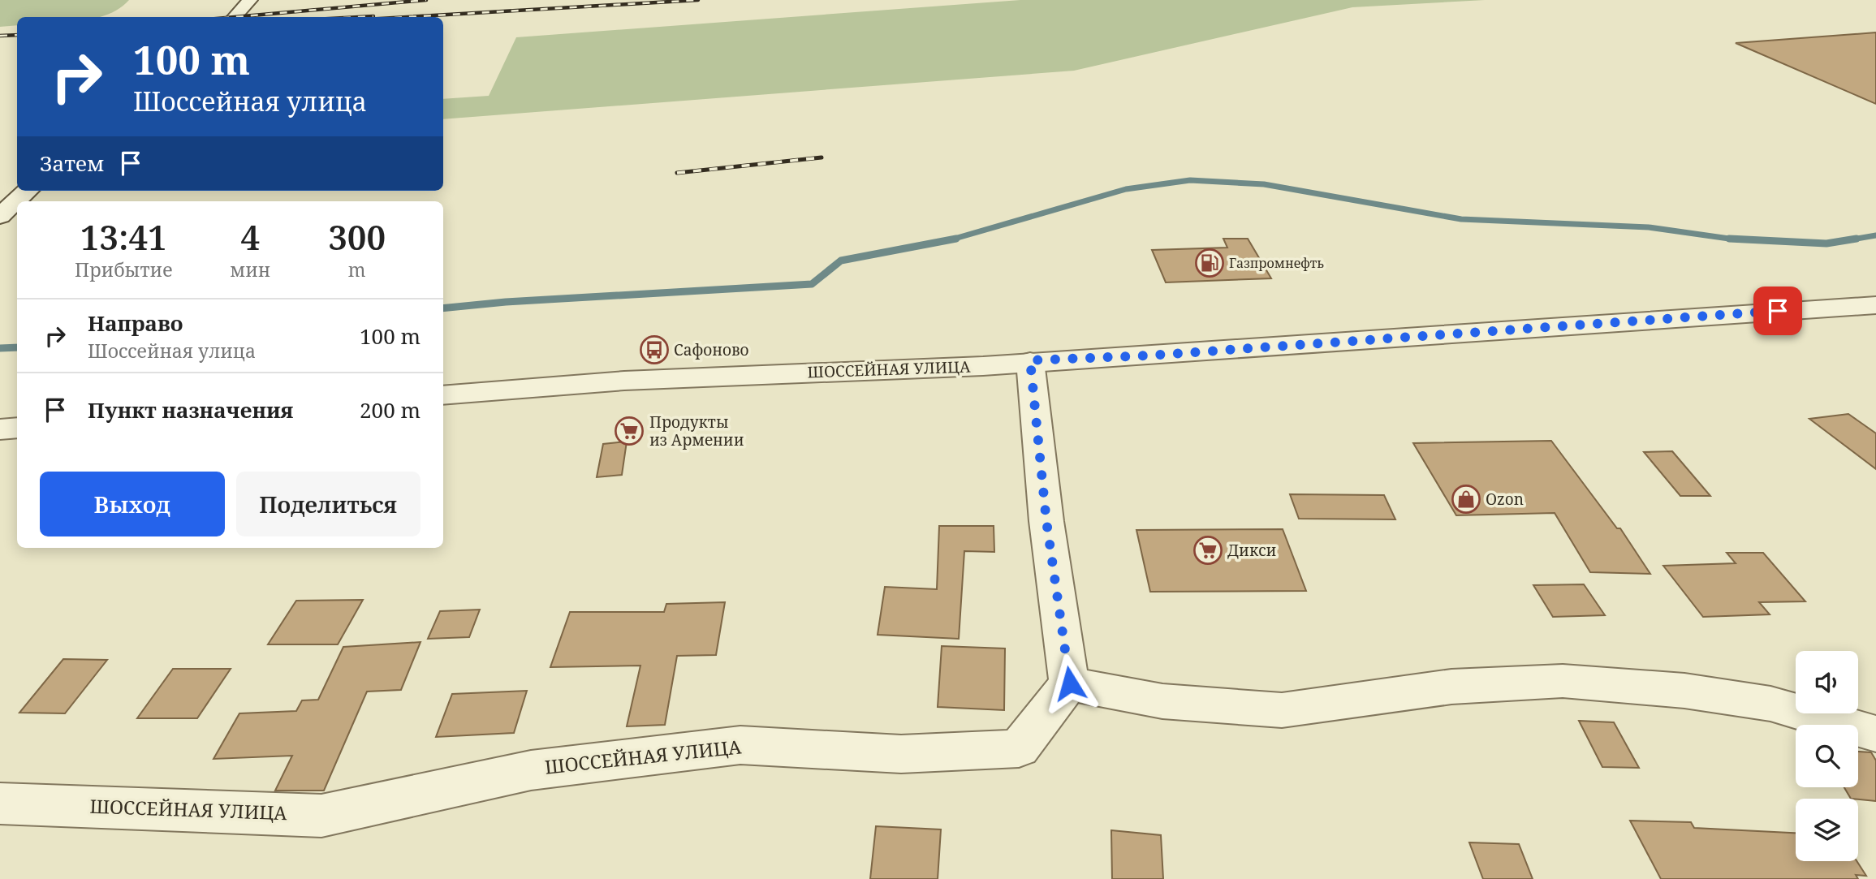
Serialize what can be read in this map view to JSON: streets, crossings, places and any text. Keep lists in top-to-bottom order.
{
  "streets": {
    "street": ["ШОССЕЙНАЯ УЛИЦА"]
  },
  "places": {
    "fuel station": ["Газпромнефть"],
    "bus stop": ["Сафоново"],
    "supermarket": ["Продукты из Армении", "Дикси"],
    "shop": ["Ozon"]
  },
  "page": {
    "turn": ["100 m", "Шоссейная улица"],
    "then": "Затем",
    "eta": [
      "13:41",
      "Прибытие",
      "4",
      "мин",
      "300",
      "m"
    ],
    "list": [
      {
        "name": "Направо",
        "note": "Шоссейная улица",
        "value": "100 m"
      },
      {
        "name": "Пункт назначения",
        "value": "200 m"
      }
    ],
    "buttons": ["Выход", "Поделиться"]
  }
}
